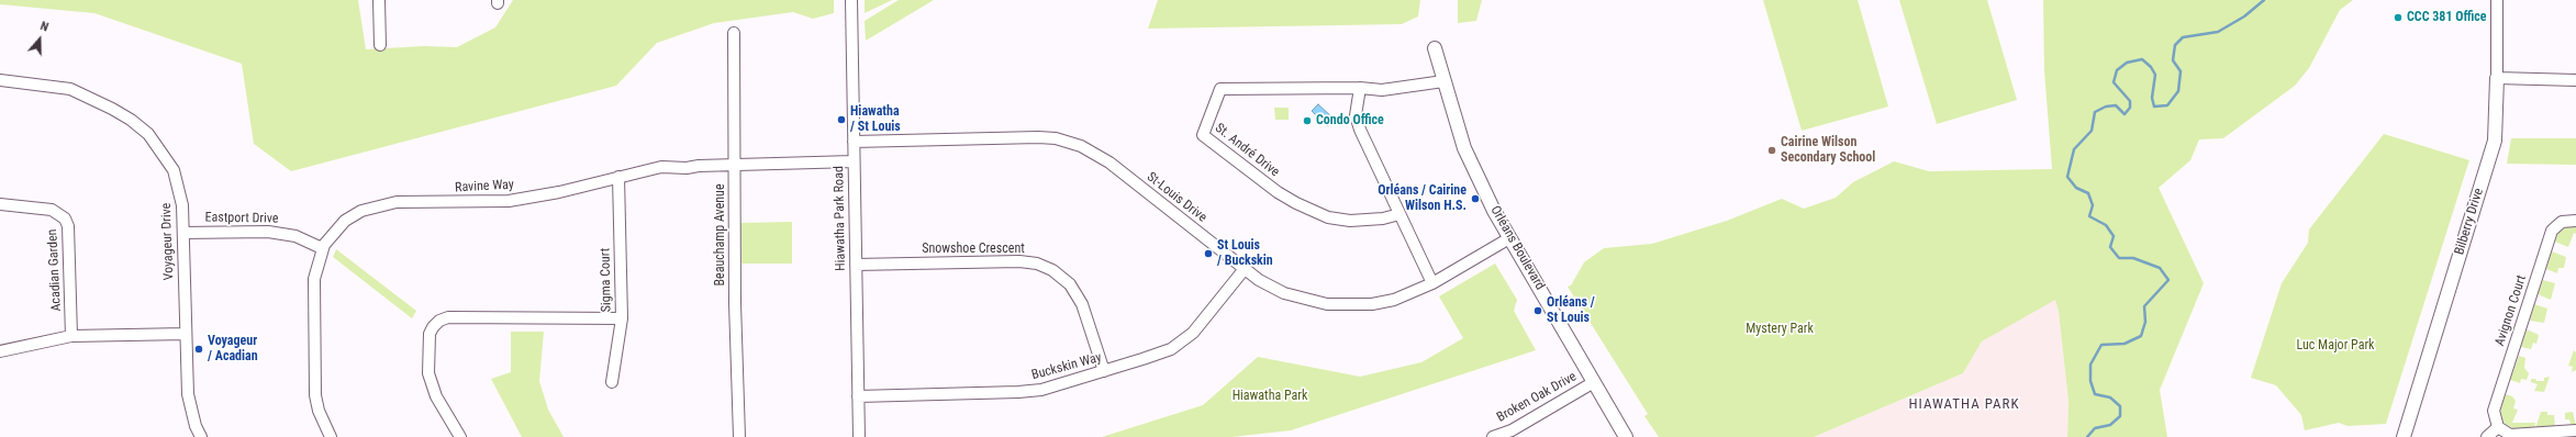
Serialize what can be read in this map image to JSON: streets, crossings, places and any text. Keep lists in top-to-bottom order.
{
  "streets": {
    "street": [
      "St. André Drive",
      "Ravine Way",
      "St-Louis Drive",
      "Eastport Drive",
      "Hiawatha Park Road",
      "Bilberry Drive",
      "Beauchamp Avenue",
      "Voyageur Drive",
      "Orléans Boulevard",
      "Snowshoe Crescent",
      "Acadian Garden",
      "Sigma Court",
      "Avignon Court",
      "Buckskin Way",
      "Broken Oak Drive"
    ]
  },
  "crossings": [
    ["St. André Drive", "Orléans Boulevard"],
    ["Ravine Way", "Eastport Drive"],
    ["Ravine Way", "Hiawatha Park Road"],
    ["Ravine Way", "Beauchamp Avenue"],
    ["Ravine Way", "Sigma Court"],
    ["St-Louis Drive", "Hiawatha Park Road"],
    ["St-Louis Drive", "Orléans Boulevard"],
    ["St-Louis Drive", "Buckskin Way"],
    ["Eastport Drive", "Voyageur Drive"],
    ["Hiawatha Park Road", "Snowshoe Crescent"],
    ["Hiawatha Park Road", "Buckskin Way"],
    ["Orléans Boulevard", "Broken Oak Drive"],
    ["Snowshoe Crescent", "Buckskin Way"]
  ],
  "districts": ["HIAWATHA PARK"],
  "parks": ["Mystery Park", "Luc Major Park", "Hiawatha Park"],
  "places": [
    "CCC 381 Office",
    "Hiawatha / St Louis",
    "Condo Office",
    "Cairine Wilson Secondary School",
    "Orléans / Cairine Wilson H.S.",
    "St Louis / Buckskin",
    "Orléans / St Louis",
    "Voyageur / Acadian"
  ],
  "north": "top"
}
